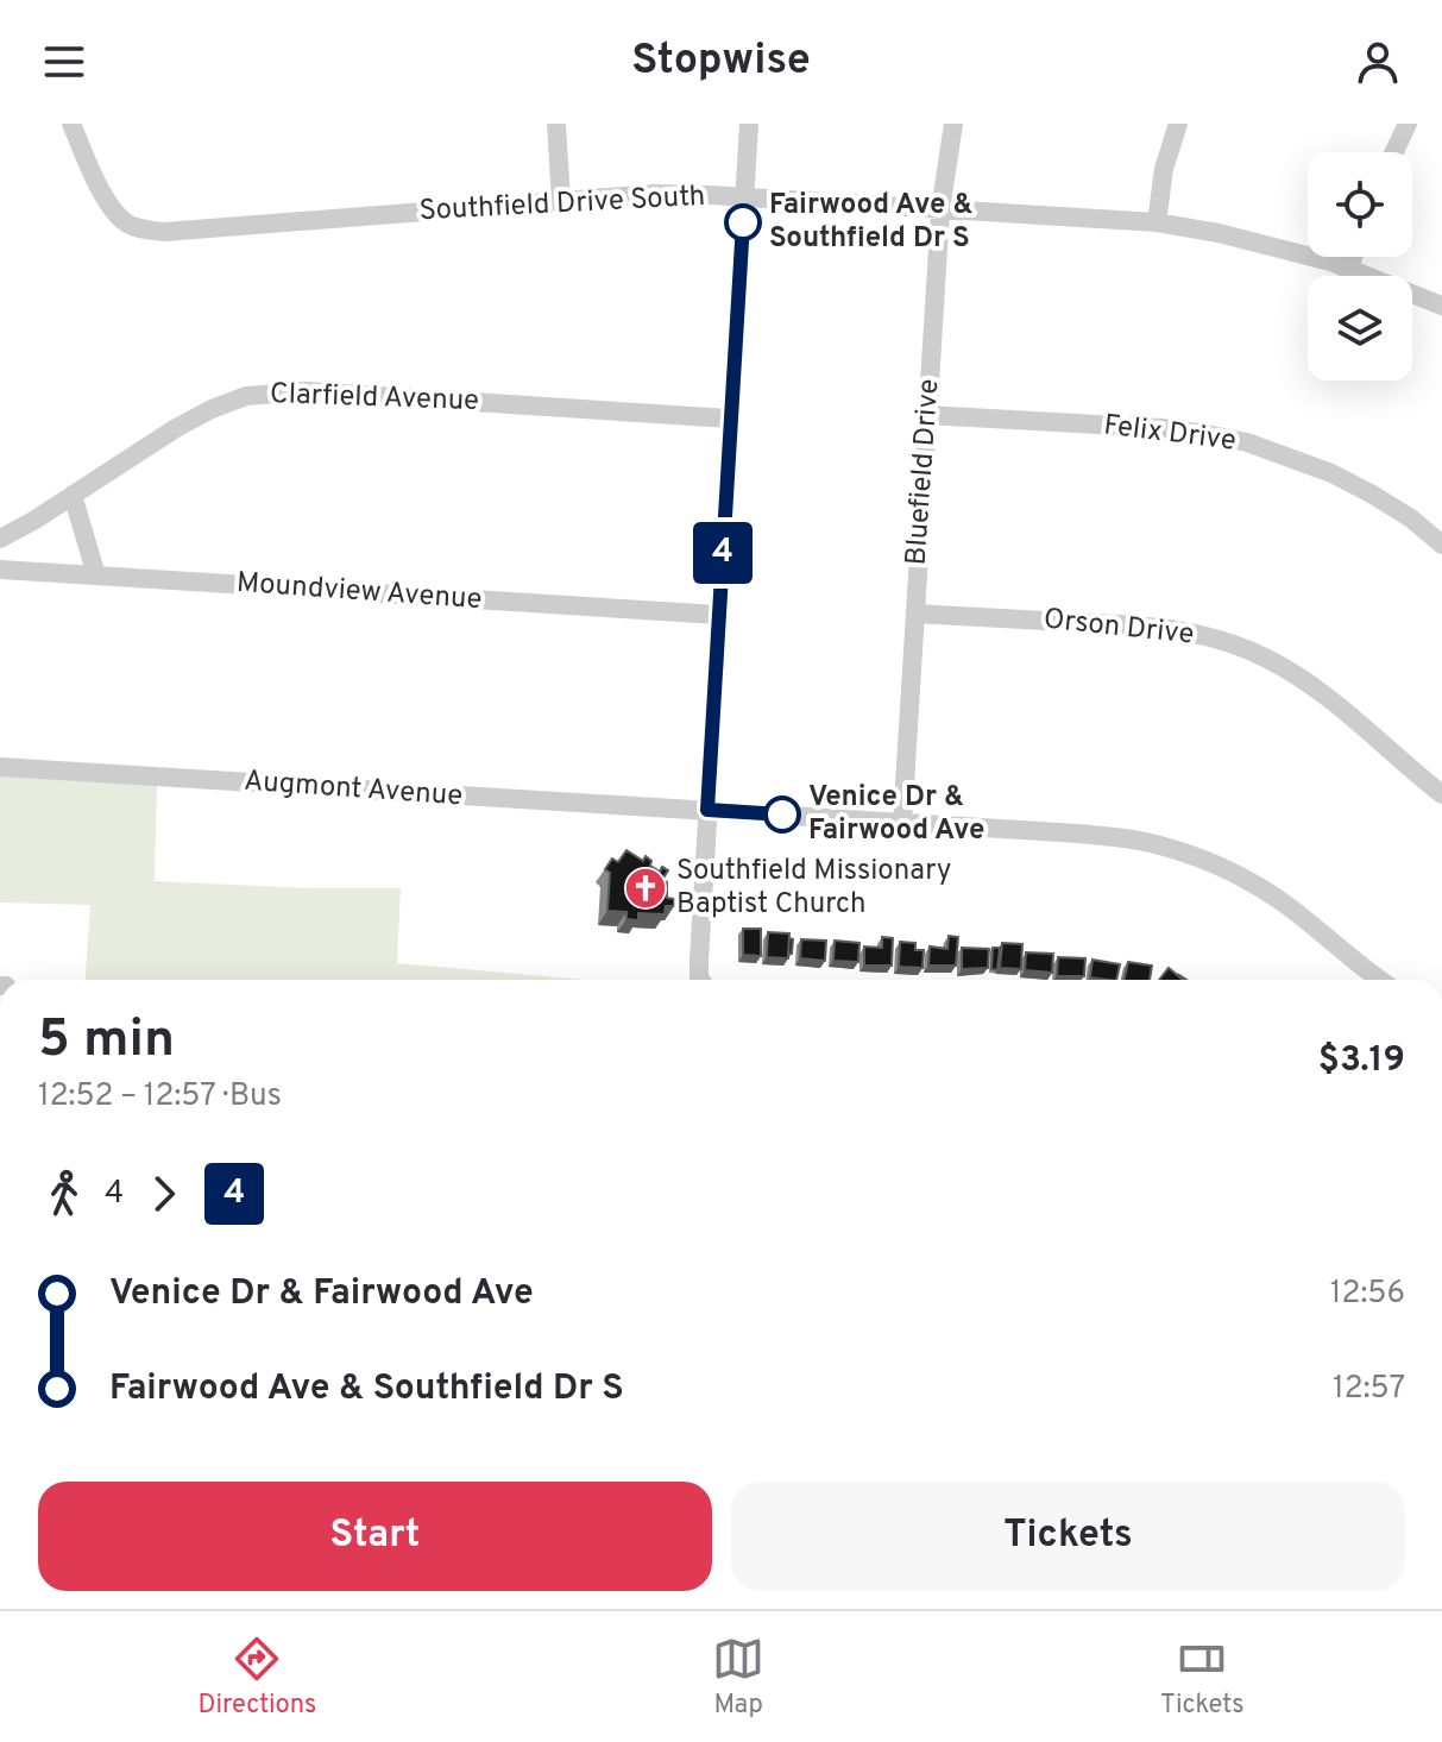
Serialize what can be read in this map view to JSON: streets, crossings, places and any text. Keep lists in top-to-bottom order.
{
  "streets": {
    "street": [
      "Southfield Drive South",
      "Clarfield Avenue",
      "Felix Drive",
      "Bluefield Drive",
      "Moundview Avenue",
      "Orson Drive",
      "Augmont Avenue"
    ]
  },
  "crossings": [
    ["Southfield Drive South", "Bluefield Drive"],
    ["Felix Drive", "Bluefield Drive"],
    ["Bluefield Drive", "Orson Drive"],
    ["Bluefield Drive", "Augmont Avenue"]
  ],
  "places": {
    "other": ["Fairwood Ave & Southfield Dr S", "Venice Dr & Fairwood Ave"],
    "church": ["Southfield Missionary Baptist Church"]
  },
  "lines": ["bus line 4"],
  "page": {
    "header": "Stopwise",
    "on_map": "4",
    "heading": ["5 min", "12:52 – 12:57 · Bus", "$3.19"],
    "legs": ["4", "4"],
    "list": [
      {
        "name": "Venice Dr & Fairwood Ave",
        "value": "12:56"
      },
      {
        "name": "Fairwood Ave & Southfield Dr S",
        "value": "12:57"
      }
    ],
    "buttons": ["Start", "Tickets"],
    "tabs": ["Directions", "Map", "Tickets"]
  }
}
